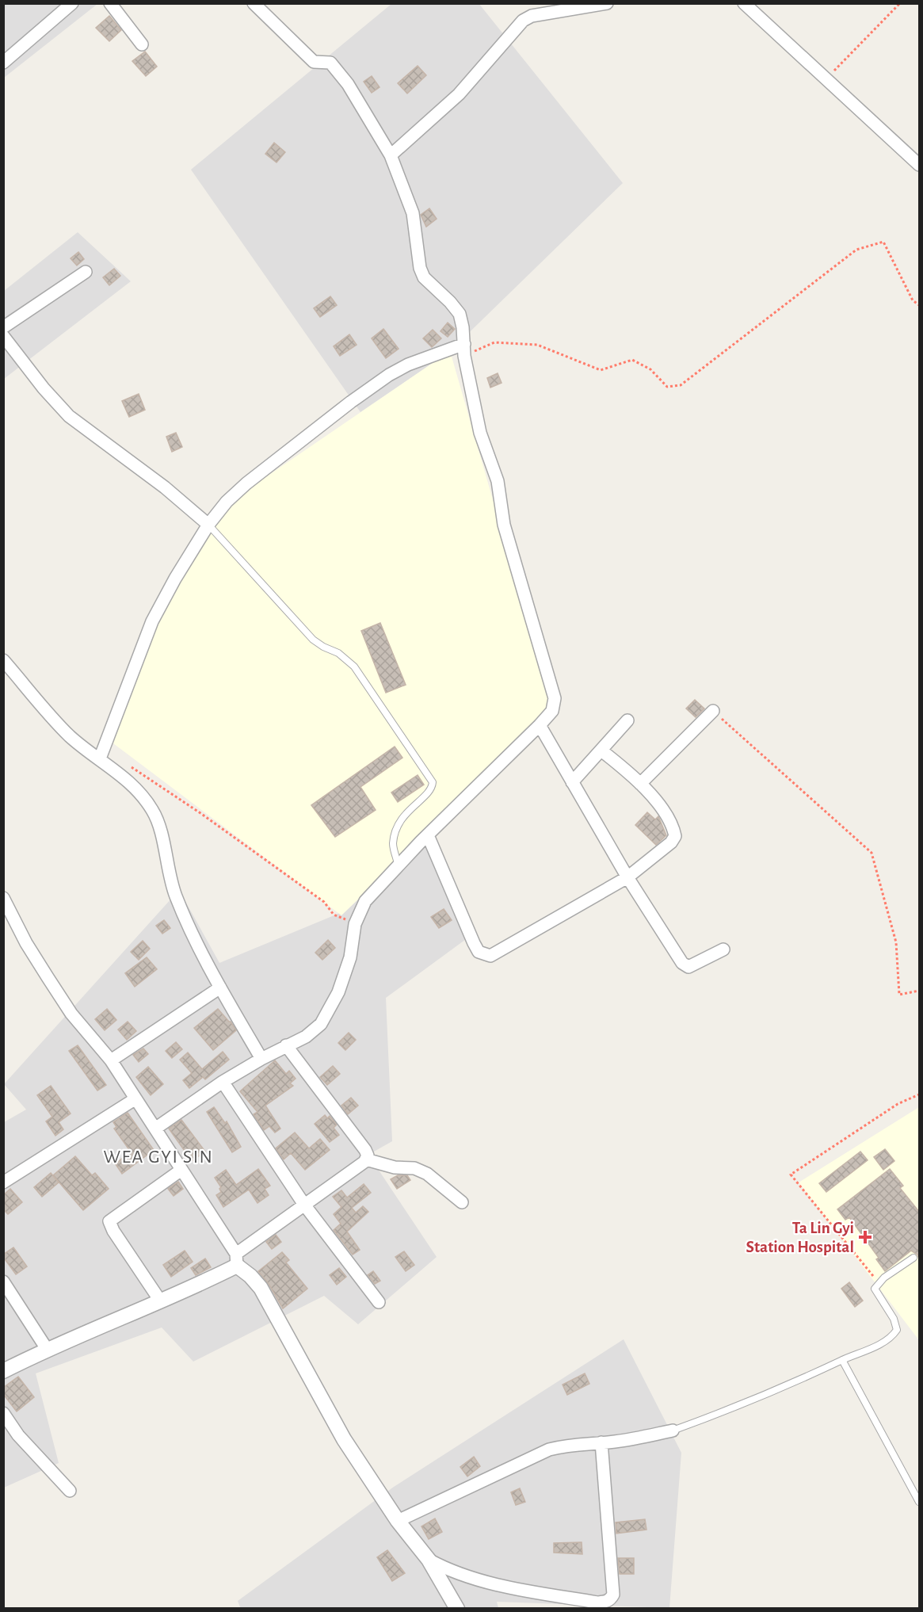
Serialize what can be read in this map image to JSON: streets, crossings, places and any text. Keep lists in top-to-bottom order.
{
  "districts": ["WEA GYI SIN"],
  "places": {
    "health": ["Ta Lin Gyi Station Hospital"]
  }
}
